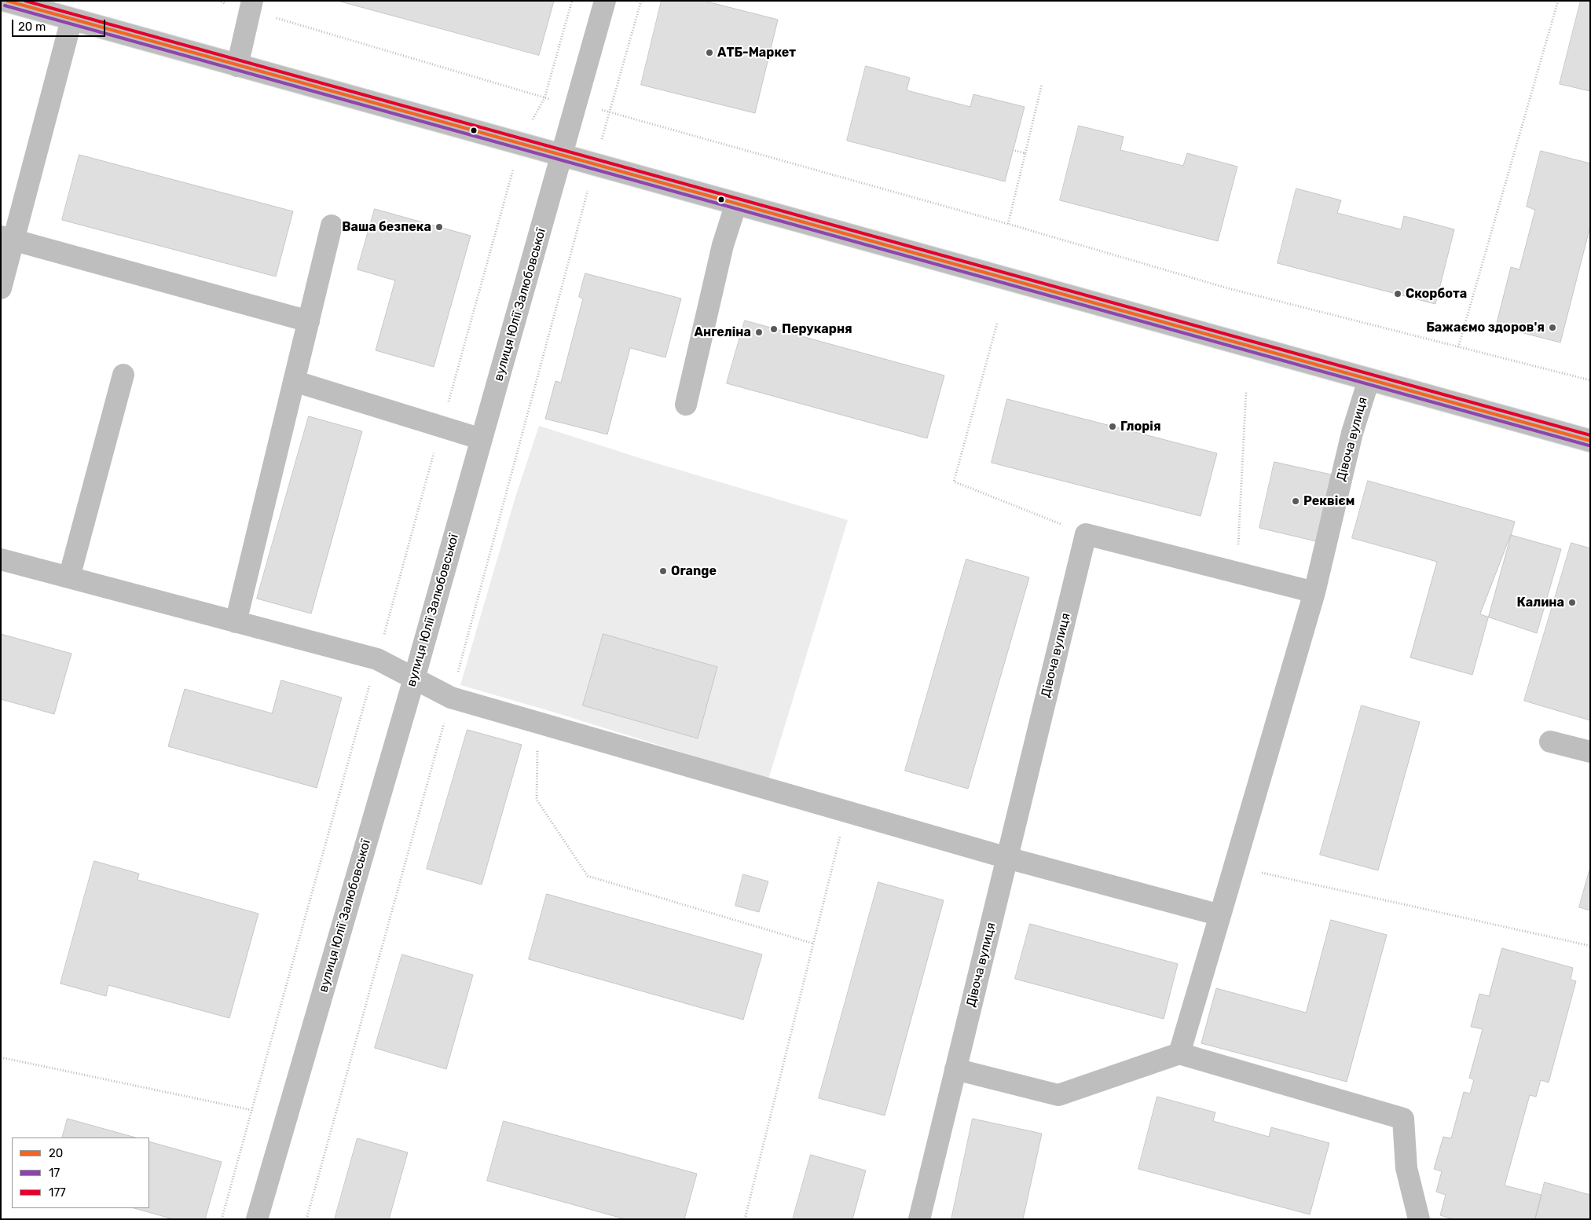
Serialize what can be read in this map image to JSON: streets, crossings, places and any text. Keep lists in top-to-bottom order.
{
  "streets": {
    "street": ["вулиця Юлії Залюбовської", "Дівоча вулиця"]
  },
  "places": [
    "АТБ-Маркет",
    "Ваша безпека",
    "Скорбота",
    "Бажаємо здоров'я",
    "Перукарня",
    "Ангеліна",
    "Глорія",
    "Реквієм",
    "Orange",
    "Калина"
  ],
  "lines": ["transit line 20", "transit line 177", "transit line 17"],
  "legend": ["20", "17", "177"],
  "scale_bar": "20 m"
}
